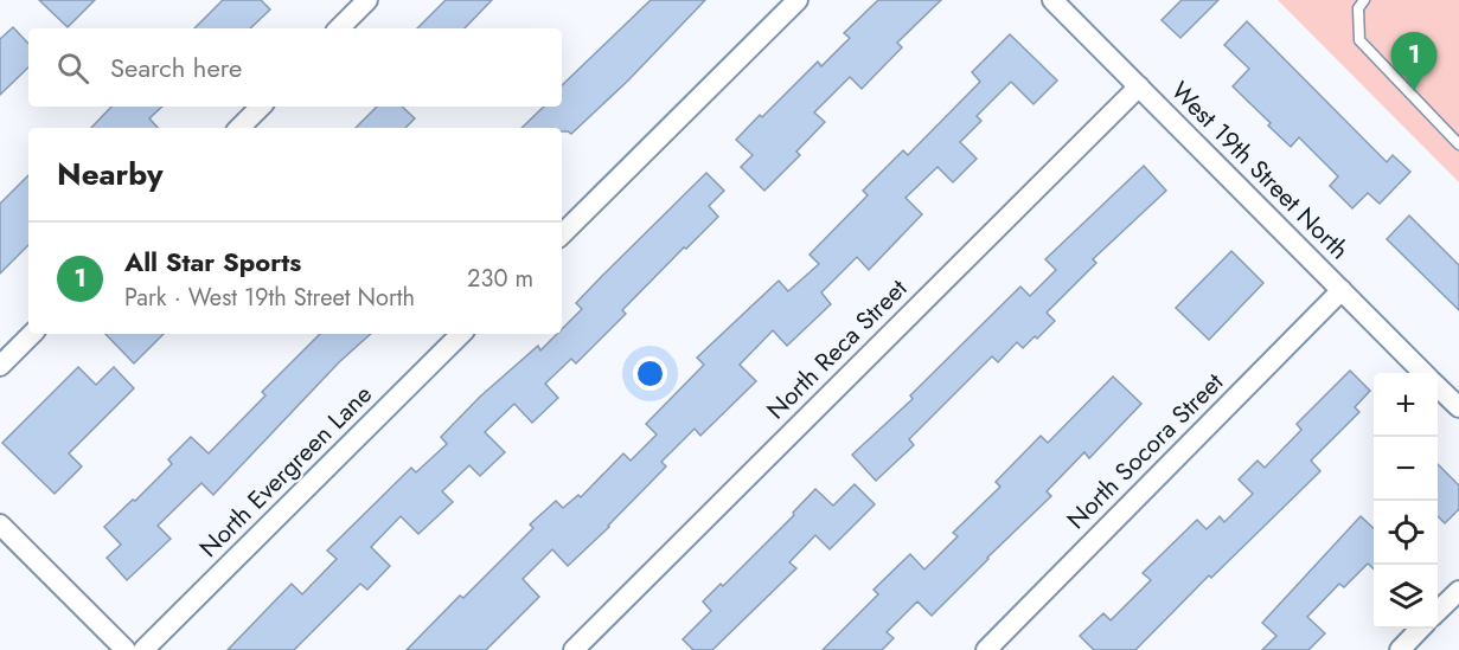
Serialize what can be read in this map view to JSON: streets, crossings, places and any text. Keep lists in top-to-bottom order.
{
  "streets": {
    "street": [
      "West 19th Street North",
      "North Reca Street",
      "North Socora Street",
      "North Evergreen Lane"
    ]
  },
  "crossings": [
    ["West 19th Street North", "North Reca Street"],
    ["West 19th Street North", "North Socora Street"]
  ],
  "page": {
    "search": "Search here",
    "pins": "1",
    "heading": "Nearby",
    "list": [
      {
        "mark": "1",
        "name": "All Star Sports",
        "note": "Park · West 19th Street North",
        "value": "230 m"
      }
    ],
    "map_buttons": ["+", "−"]
  }
}
